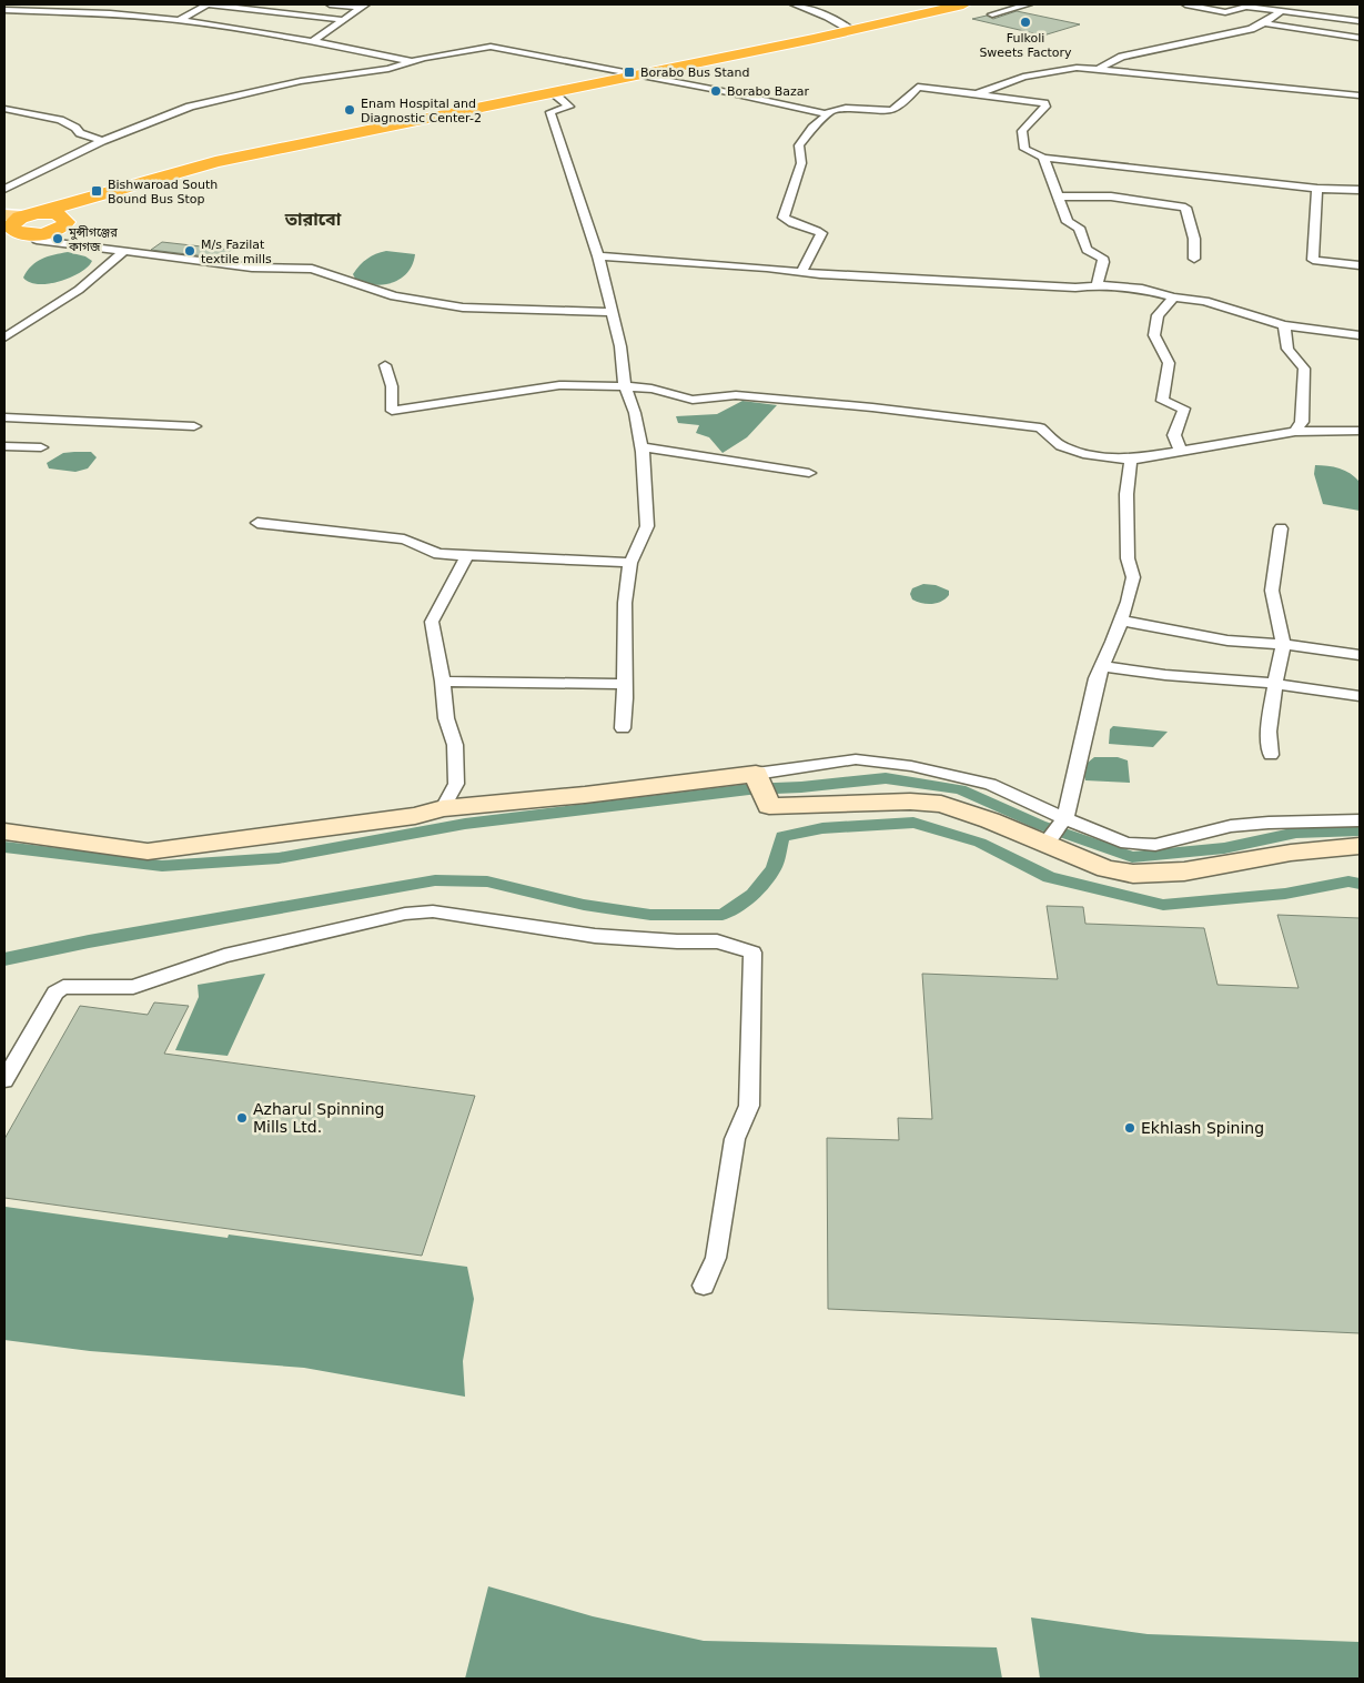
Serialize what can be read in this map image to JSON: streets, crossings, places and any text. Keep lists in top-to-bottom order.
{
  "districts": ["তারাবো"],
  "places": {
    "other": [
      "Fulkoli Sweets Factory",
      "Borabo Bazar",
      "Enam Hospital and Diagnostic Center-2",
      "মুন্সীগঞ্জের কাগজ",
      "M/s Fazilat textile mills",
      "Azharul Spinning Mills Ltd.",
      "Ekhlash Spining"
    ],
    "transit": ["Borabo Bus Stand", "Bishwaroad South Bound Bus Stop"]
  }
}
